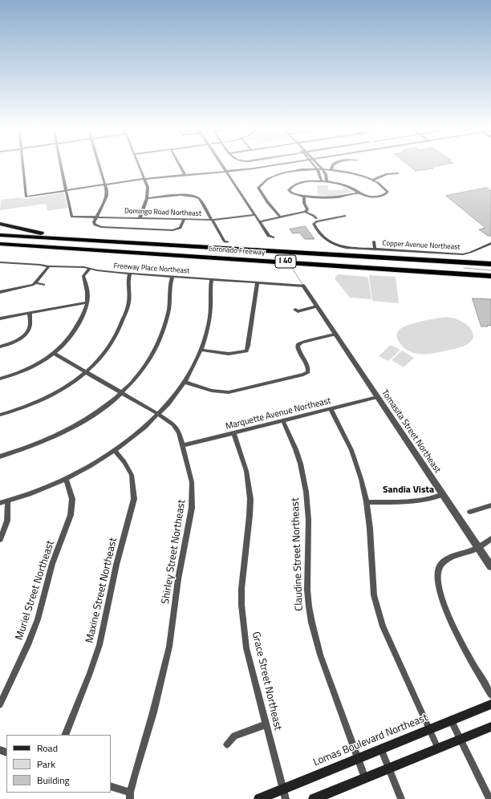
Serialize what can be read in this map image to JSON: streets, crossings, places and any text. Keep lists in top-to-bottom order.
{
  "streets": {
    "highway": ["Coronado Freeway", "I 40"],
    "main road": ["Lomas Boulevard Northeast"],
    "street": [
      "Domingo Road Northeast",
      "Copper Avenue Northeast",
      "Freeway Place Northeast",
      "Marquette Avenue Northeast",
      "Tomasita Street Northeast",
      "Shirley Street Northeast",
      "Claudine Street Northeast",
      "Muriel Street Northeast",
      "Maxine Street Northeast",
      "Grace Street Northeast"
    ]
  },
  "crossings": [
    ["Freeway Place Northeast", "Tomasita Street Northeast"],
    ["Marquette Avenue Northeast", "Tomasita Street Northeast"],
    ["Marquette Avenue Northeast", "Shirley Street Northeast"],
    ["Marquette Avenue Northeast", "Claudine Street Northeast"],
    ["Marquette Avenue Northeast", "Grace Street Northeast"],
    ["Claudine Street Northeast", "Lomas Boulevard Northeast"],
    ["Grace Street Northeast", "Lomas Boulevard Northeast"]
  ],
  "districts": ["Sandia Vista"],
  "legend": ["Road", "Park", "Building"]
}
